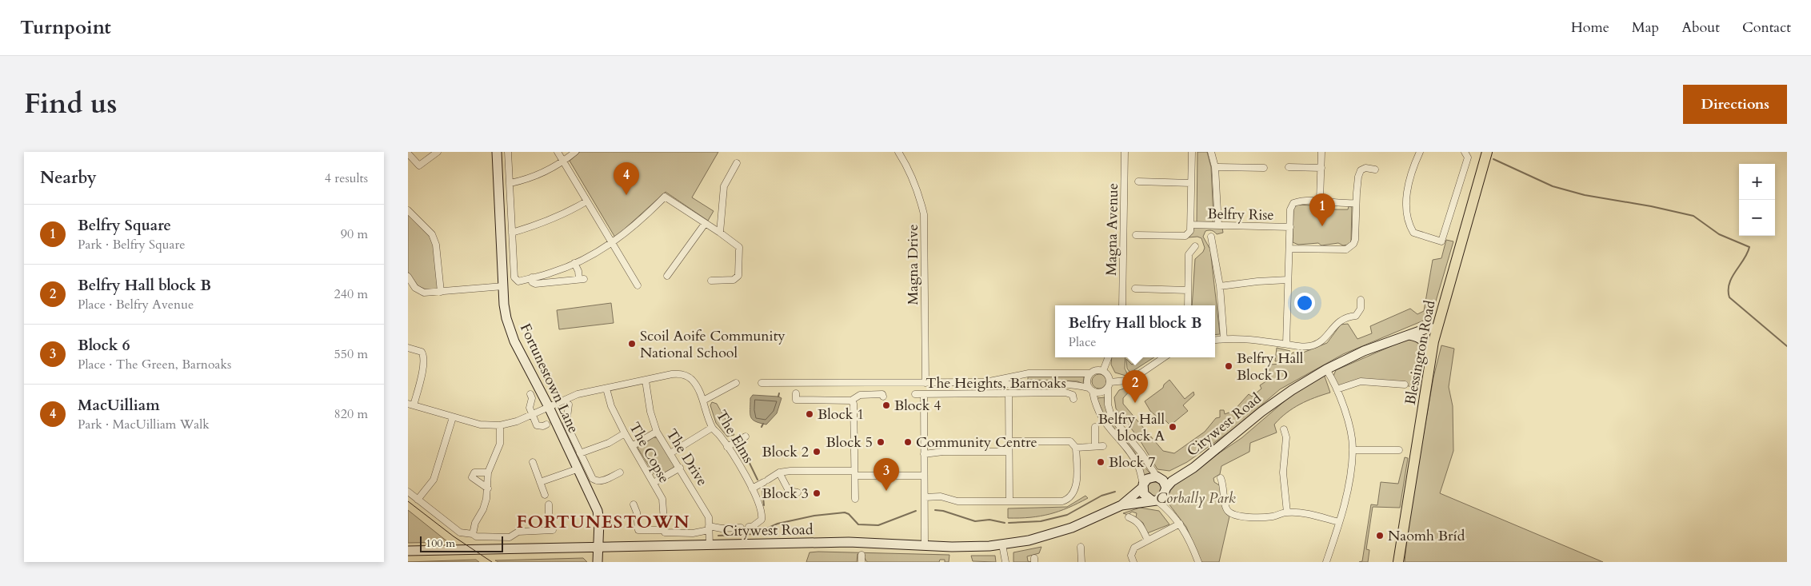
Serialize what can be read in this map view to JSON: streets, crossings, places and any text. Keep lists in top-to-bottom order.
{
  "streets": {
    "main road": ["Blessington Road"],
    "street": [
      "Belfry Rise",
      "Magna Avenue",
      "Magna Drive",
      "Fortunestown Lane",
      "The Heights, Barnoaks",
      "Citywest Road",
      "The Elms",
      "The Copse",
      "The Drive"
    ]
  },
  "crossings": [
    ["Blessington Road", "Citywest Road"],
    ["Fortunestown Lane", "Citywest Road"],
    ["Fortunestown Lane", "The Elms"],
    ["Citywest Road", "The Drive"],
    ["The Elms", "The Copse"],
    ["The Elms", "The Drive"]
  ],
  "districts": ["FORTUNESTOWN"],
  "parks": ["Corbally Park"],
  "places": [
    "Scoil Aoife Community National School",
    "Belfry Hall Block D",
    "Block 4",
    "Block 1",
    "Belfry Hall block A",
    "Block 5",
    "Community Centre",
    "Block 2",
    "Block 7",
    "Block 3",
    "Naomh Bríd"
  ],
  "scale_bar": "100 m",
  "page": {
    "header": "Turnpoint",
    "nav": [
      "Home",
      "Map",
      "About",
      "Contact"
    ],
    "title": "Find us",
    "buttons": "Directions",
    "heading": ["Nearby", "4 results"],
    "pins": [
      "4",
      "1",
      "2",
      "3"
    ],
    "map_buttons": ["+", "−"],
    "list": [
      {
        "mark": "1",
        "name": "Belfry Square",
        "note": "Park · Belfry Square",
        "value": "90 m"
      },
      {
        "mark": "2",
        "name": "Belfry Hall block B",
        "note": "Place · Belfry Avenue",
        "value": "240 m"
      },
      {
        "mark": "3",
        "name": "Block 6",
        "note": "Place · The Green, Barnoaks",
        "value": "550 m"
      },
      {
        "mark": "4",
        "name": "MacUilliam",
        "note": "Park · MacUilliam Walk",
        "value": "820 m"
      }
    ],
    "popup": ["Belfry Hall block B", "Place"],
    "scale": "100 m"
  }
}
